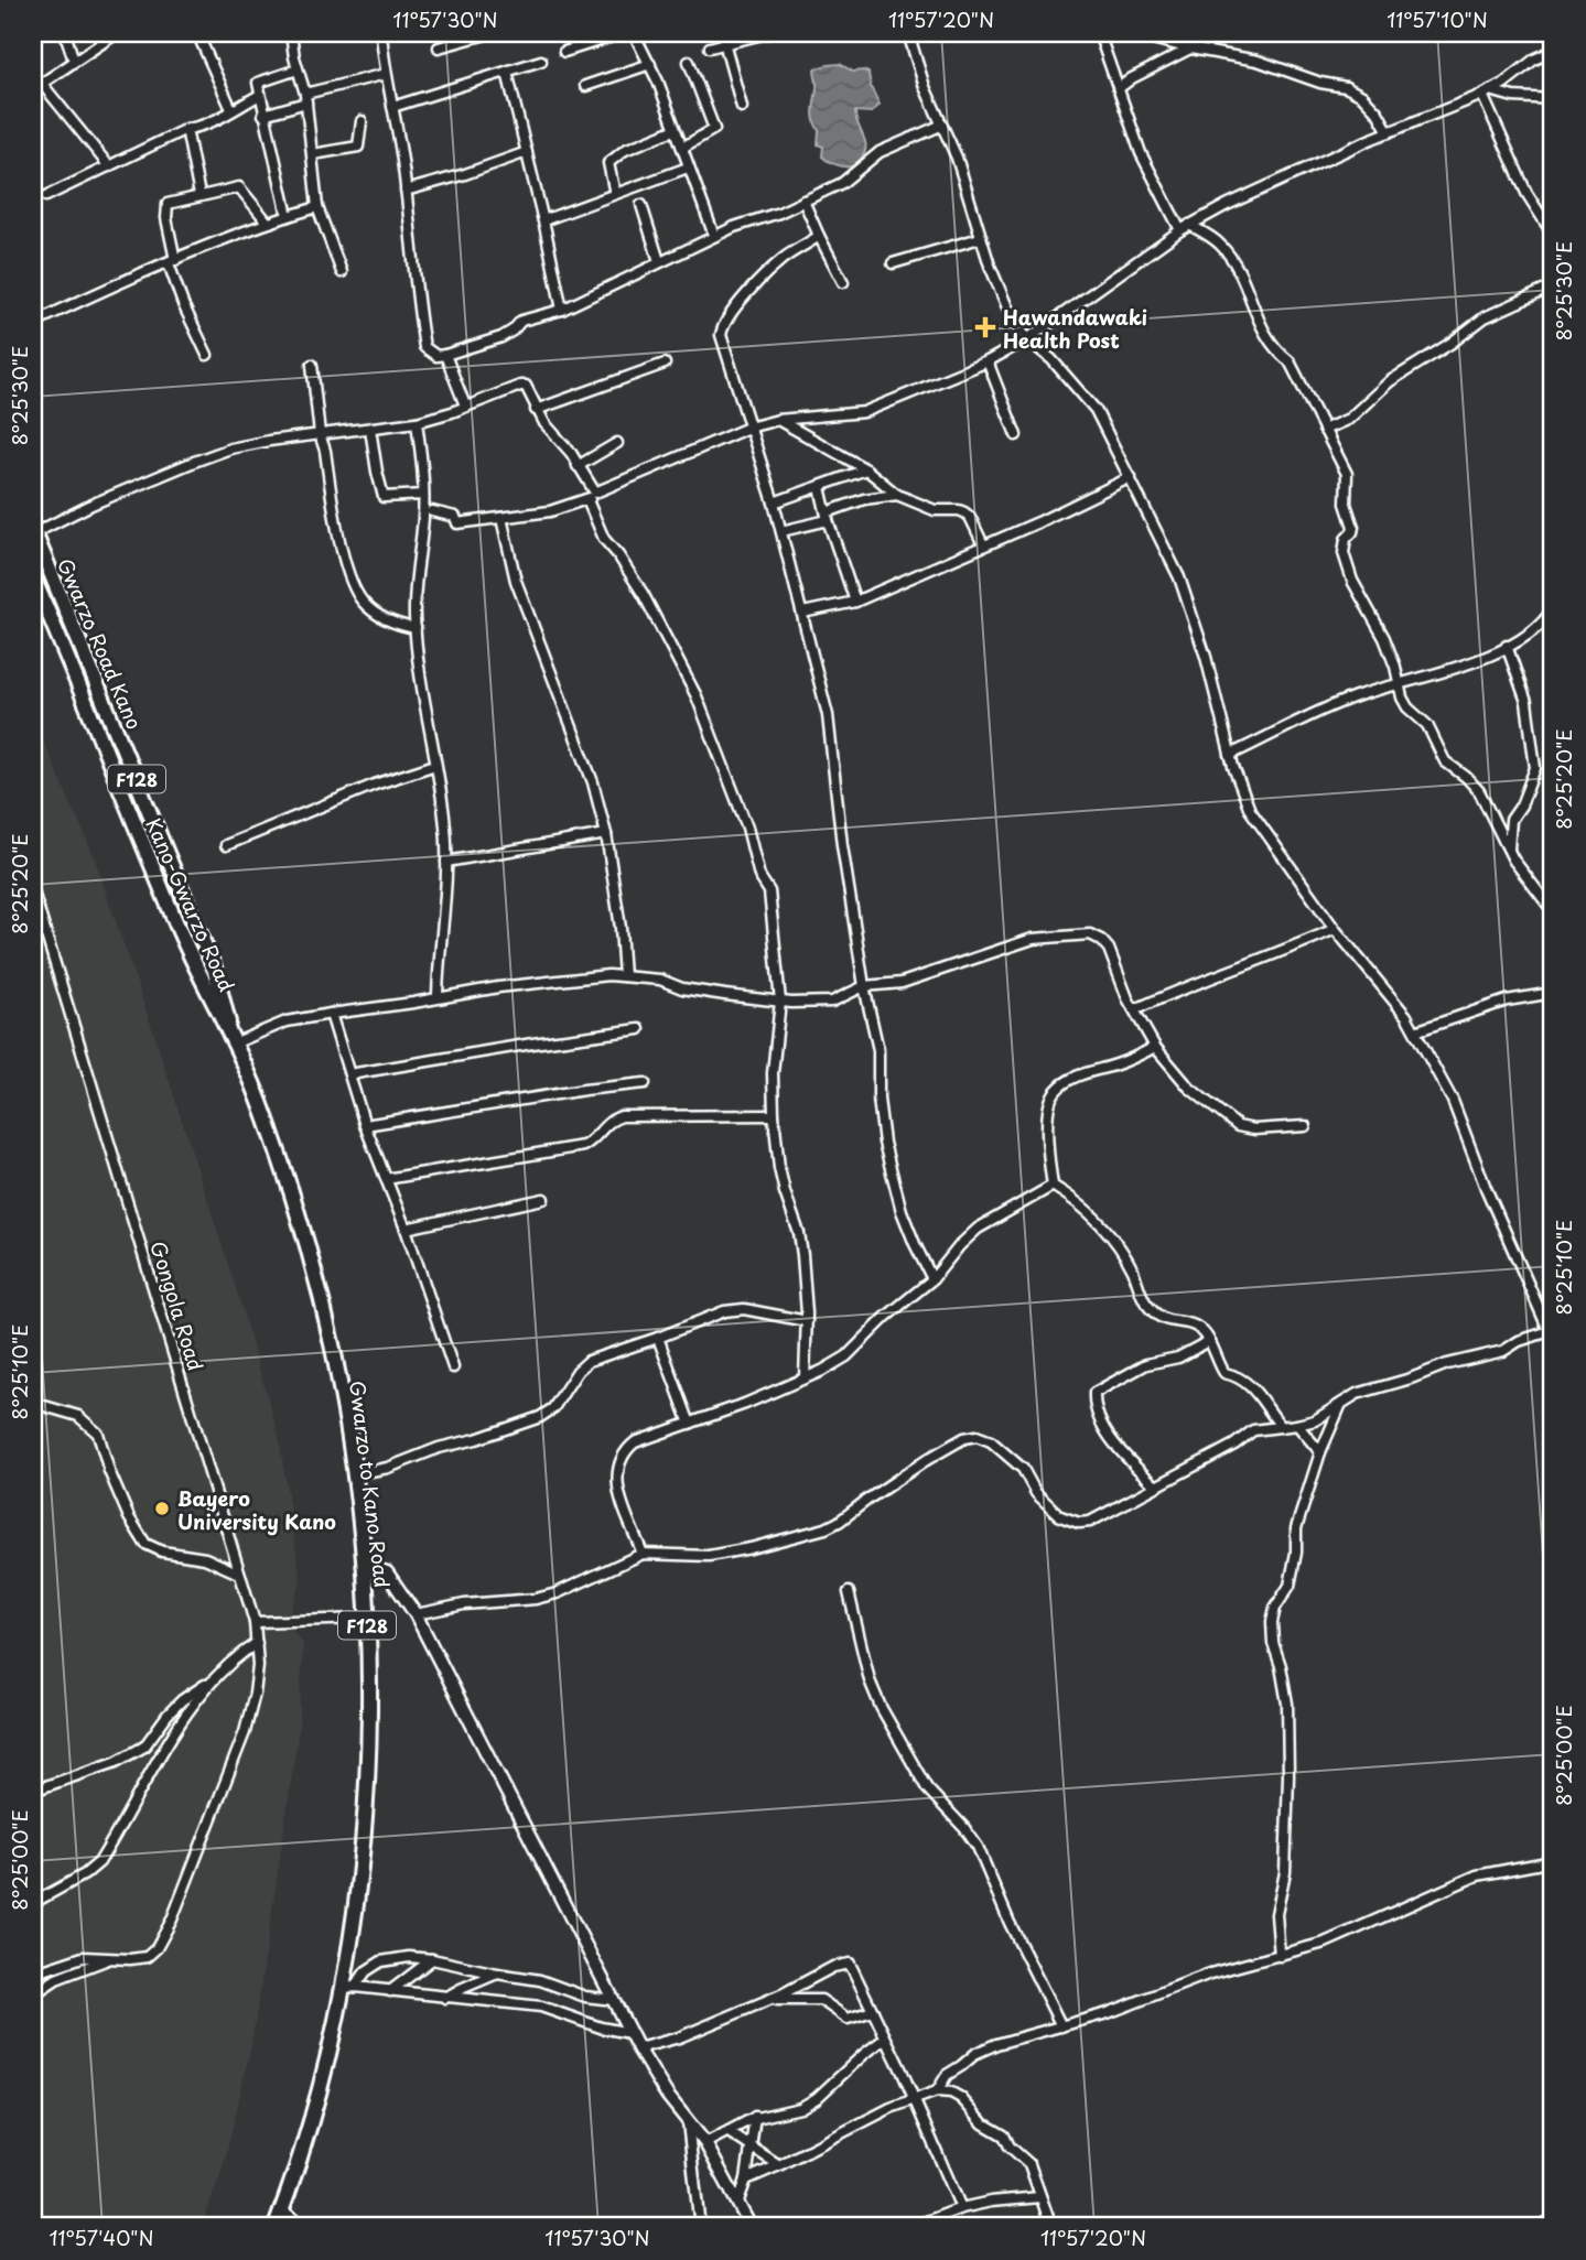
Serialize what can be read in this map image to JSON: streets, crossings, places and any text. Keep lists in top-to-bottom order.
{
  "streets": {
    "main road": [
      "Gwarzo Road Kano",
      "F128",
      "Kano-Gwarzo Road",
      "Gwarzo to Kano Road"
    ],
    "street": ["Gongola Road"]
  },
  "crossings": [
    ["Gwarzo Road Kano", "Kano-Gwarzo Road"],
    ["Gwarzo Road Kano", "Gwarzo to Kano Road"],
    ["Kano-Gwarzo Road", "Gwarzo to Kano Road"]
  ],
  "places": {
    "health": ["Hawandawaki Health Post"],
    "other": ["Bayero University Kano"]
  },
  "coordinates": [
    "11°57'30\"N",
    "11°57'20\"N",
    "11°57'10\"N",
    "8°25'30\"E",
    "8°25'20\"E",
    "8°25'10\"E",
    "8°25'00\"E",
    "11°57'40\"N"
  ]
}
